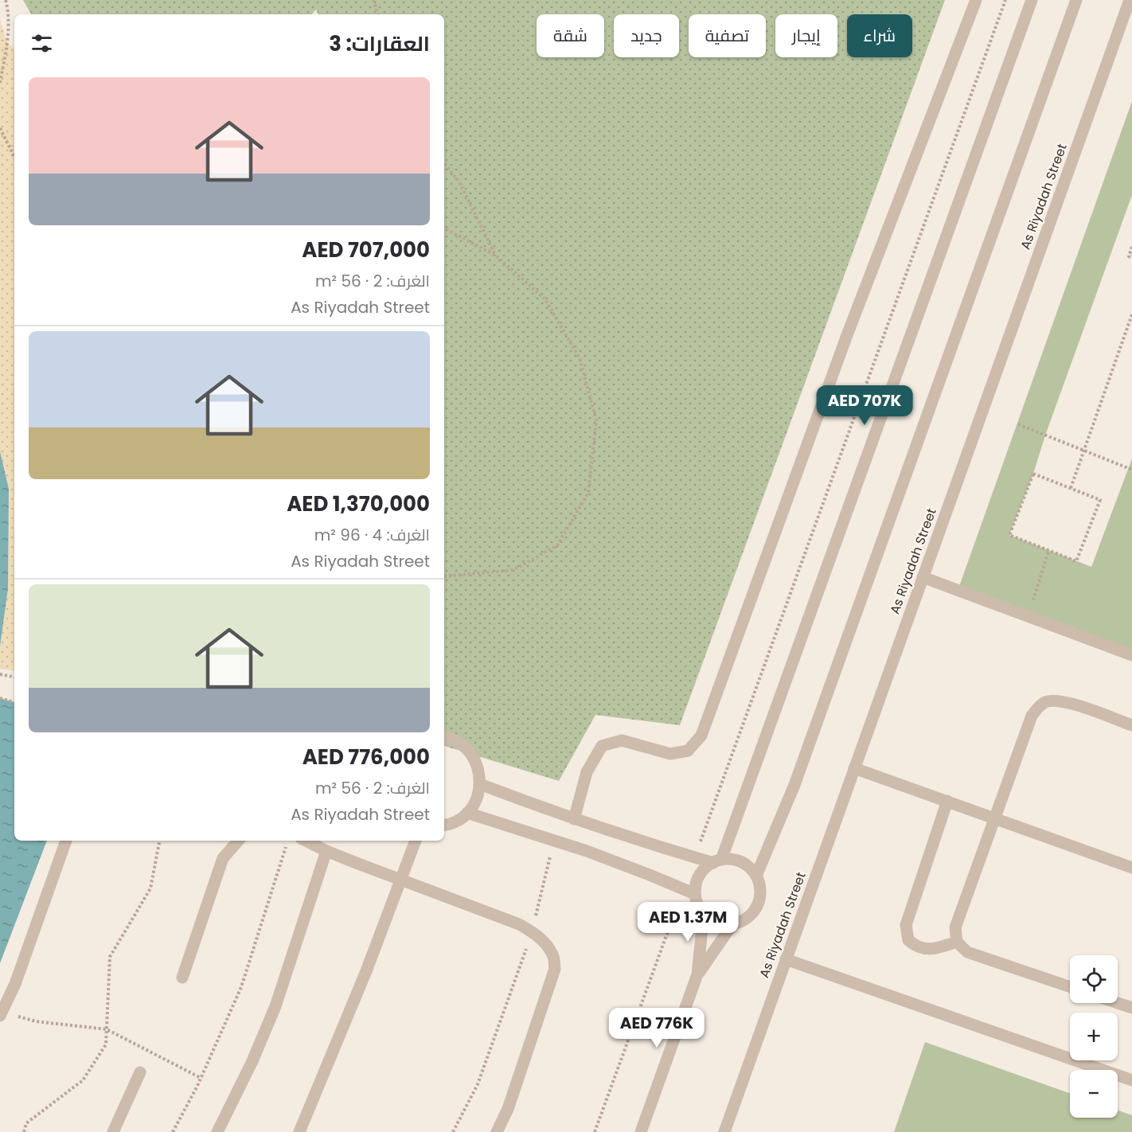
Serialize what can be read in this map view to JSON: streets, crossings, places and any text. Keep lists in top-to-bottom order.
{
  "streets": {
    "street": ["As Riyadah Street"]
  },
  "page": {
    "chip": [
      "شراء",
      "إيجار",
      "تصفية",
      "جديد",
      "شقة"
    ],
    "heading": "العقارات: 3",
    "list": [
      {
        "name": "AED 707,000",
        "note": "الغرف: 2 · 56 m² · As Riyadah Street"
      },
      {
        "name": "AED 1,370,000",
        "note": "الغرف: 4 · 96 m² · As Riyadah Street"
      },
      {
        "name": "AED 776,000",
        "note": "الغرف: 2 · 56 m² · As Riyadah Street"
      }
    ],
    "price": ["AED 707K", "AED 1.37M", "AED 776K"],
    "map_buttons": ["+", "−"]
  }
}
